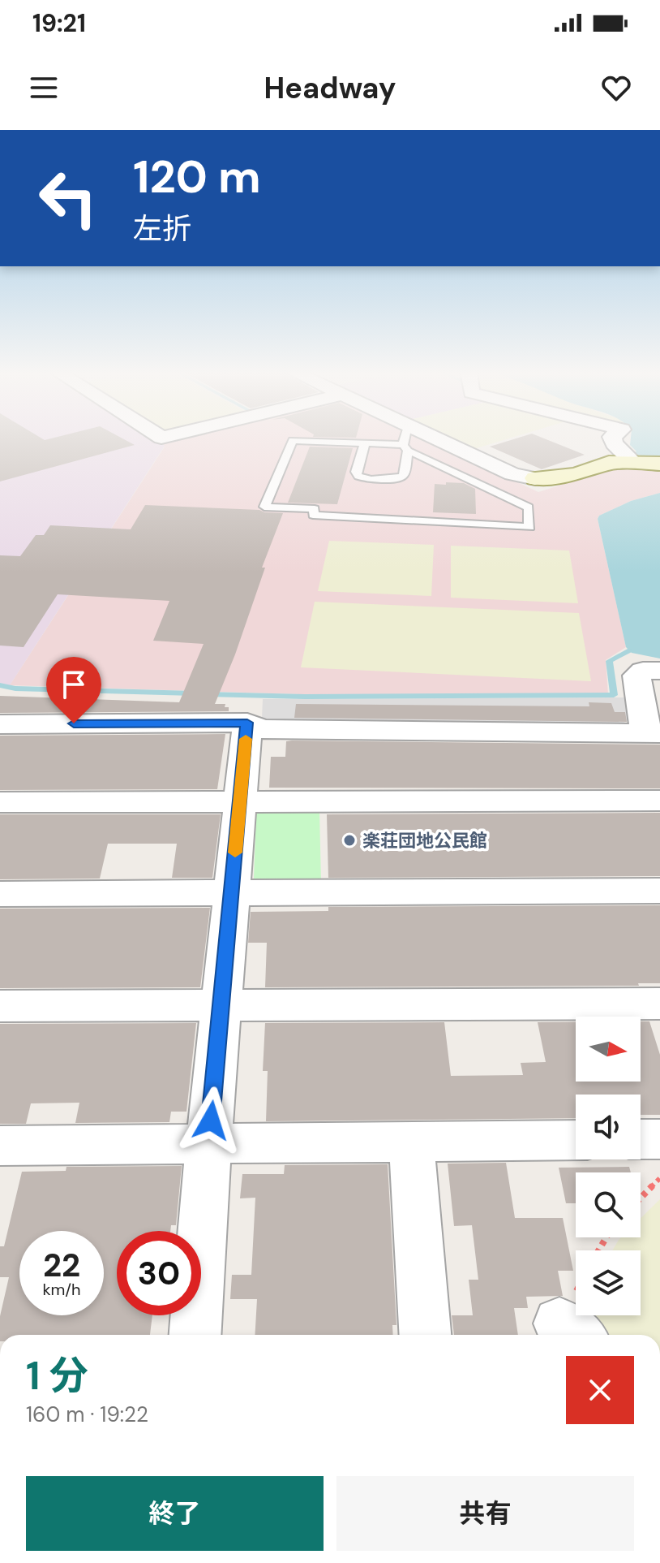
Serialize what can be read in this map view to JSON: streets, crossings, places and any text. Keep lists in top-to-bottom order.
{
  "places": ["楽荘団地公民館"],
  "north": "right",
  "page": {
    "status": "19:21",
    "header": "Headway",
    "turn": ["120 m", "左折"],
    "speed": "22 km/h",
    "limit": "30",
    "heading": ["1 分", "160 m · 19:22"],
    "buttons": ["終了", "共有"]
  }
}
